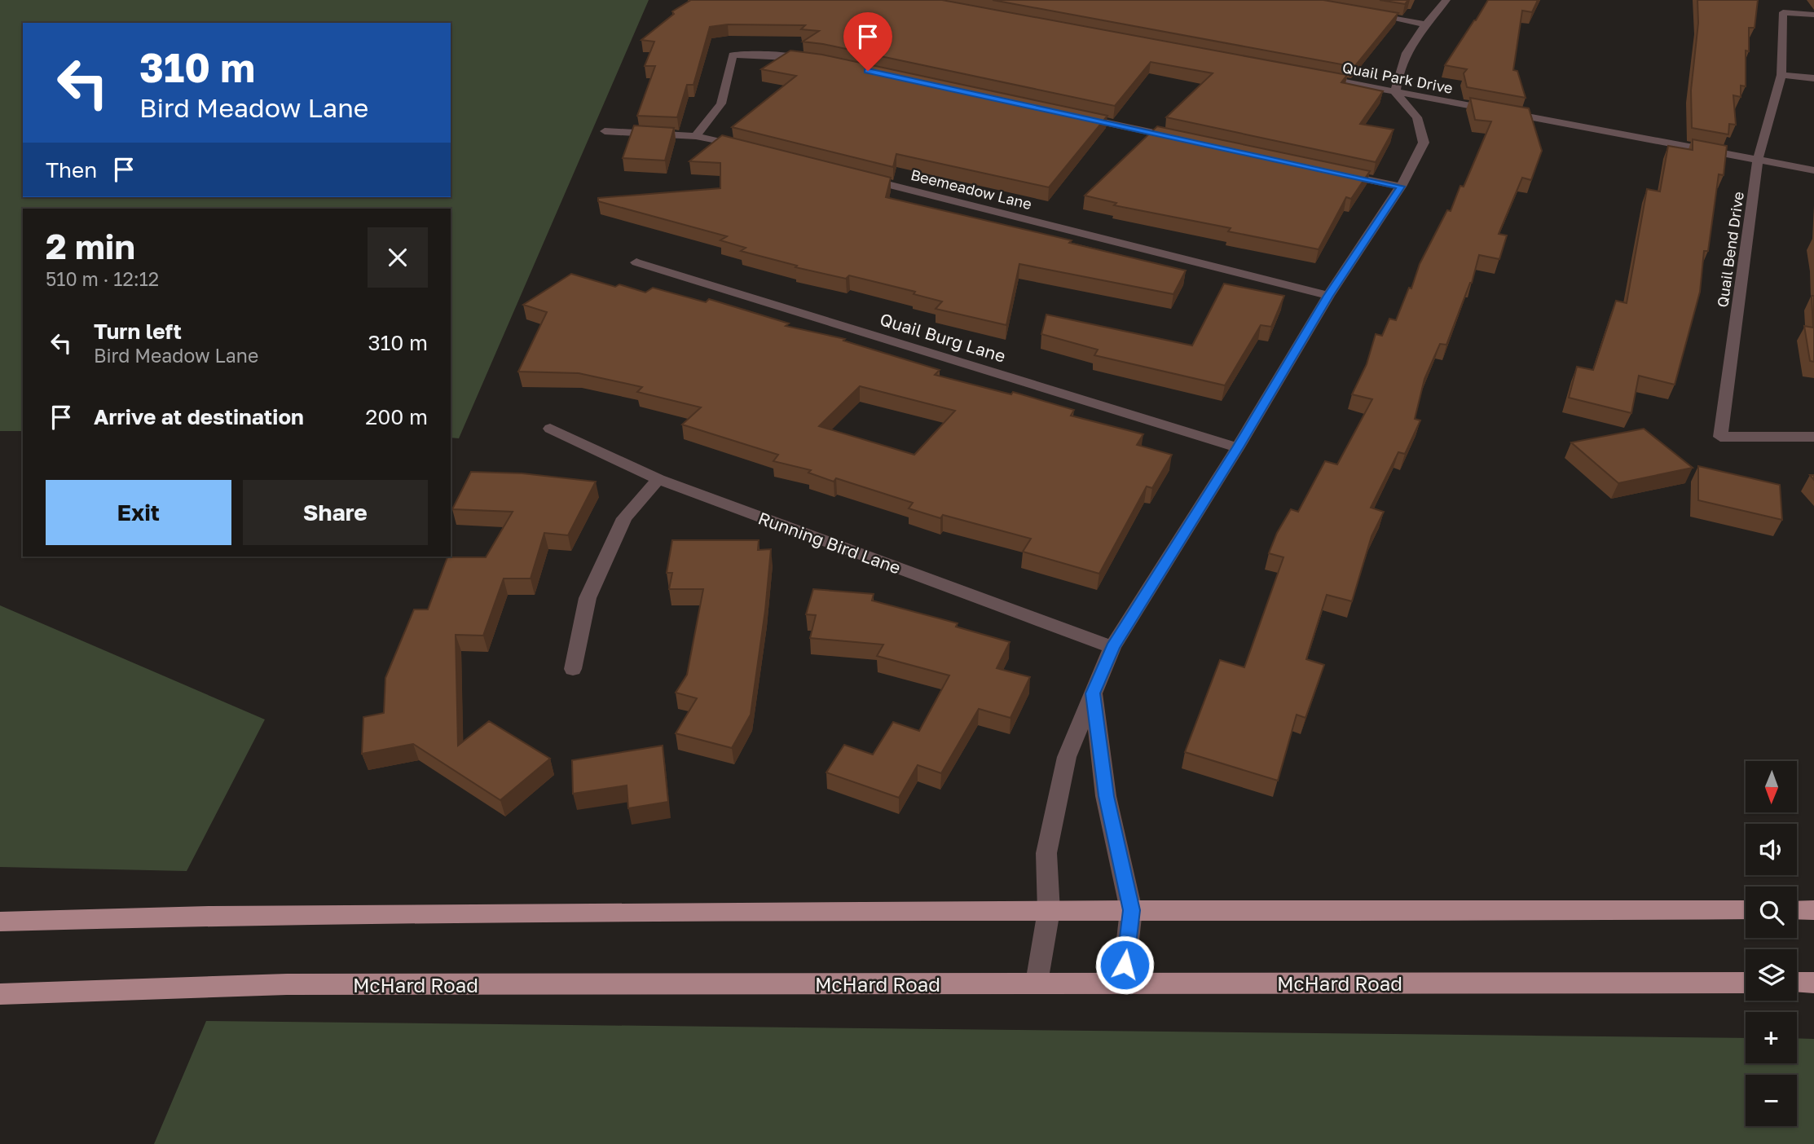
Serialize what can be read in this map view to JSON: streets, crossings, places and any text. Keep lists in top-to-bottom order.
{
  "streets": {
    "main road": ["McHard Road"],
    "street": [
      "Quail Park Drive",
      "Beemeadow Lane",
      "Quail Bend Drive",
      "Quail Burg Lane",
      "Running Bird Lane"
    ]
  },
  "crossings": [
    ["Quail Park Drive", "Quail Bend Drive"]
  ],
  "north": "bottom",
  "page": {
    "turn": ["310 m", "Bird Meadow Lane"],
    "then": "Then",
    "heading": ["2 min", "510 m · 12:12"],
    "list": [
      {
        "name": "Turn left",
        "note": "Bird Meadow Lane",
        "value": "310 m"
      },
      {
        "name": "Arrive at destination",
        "value": "200 m"
      }
    ],
    "buttons": ["Exit", "Share"],
    "map_buttons": ["+", "−"]
  }
}
